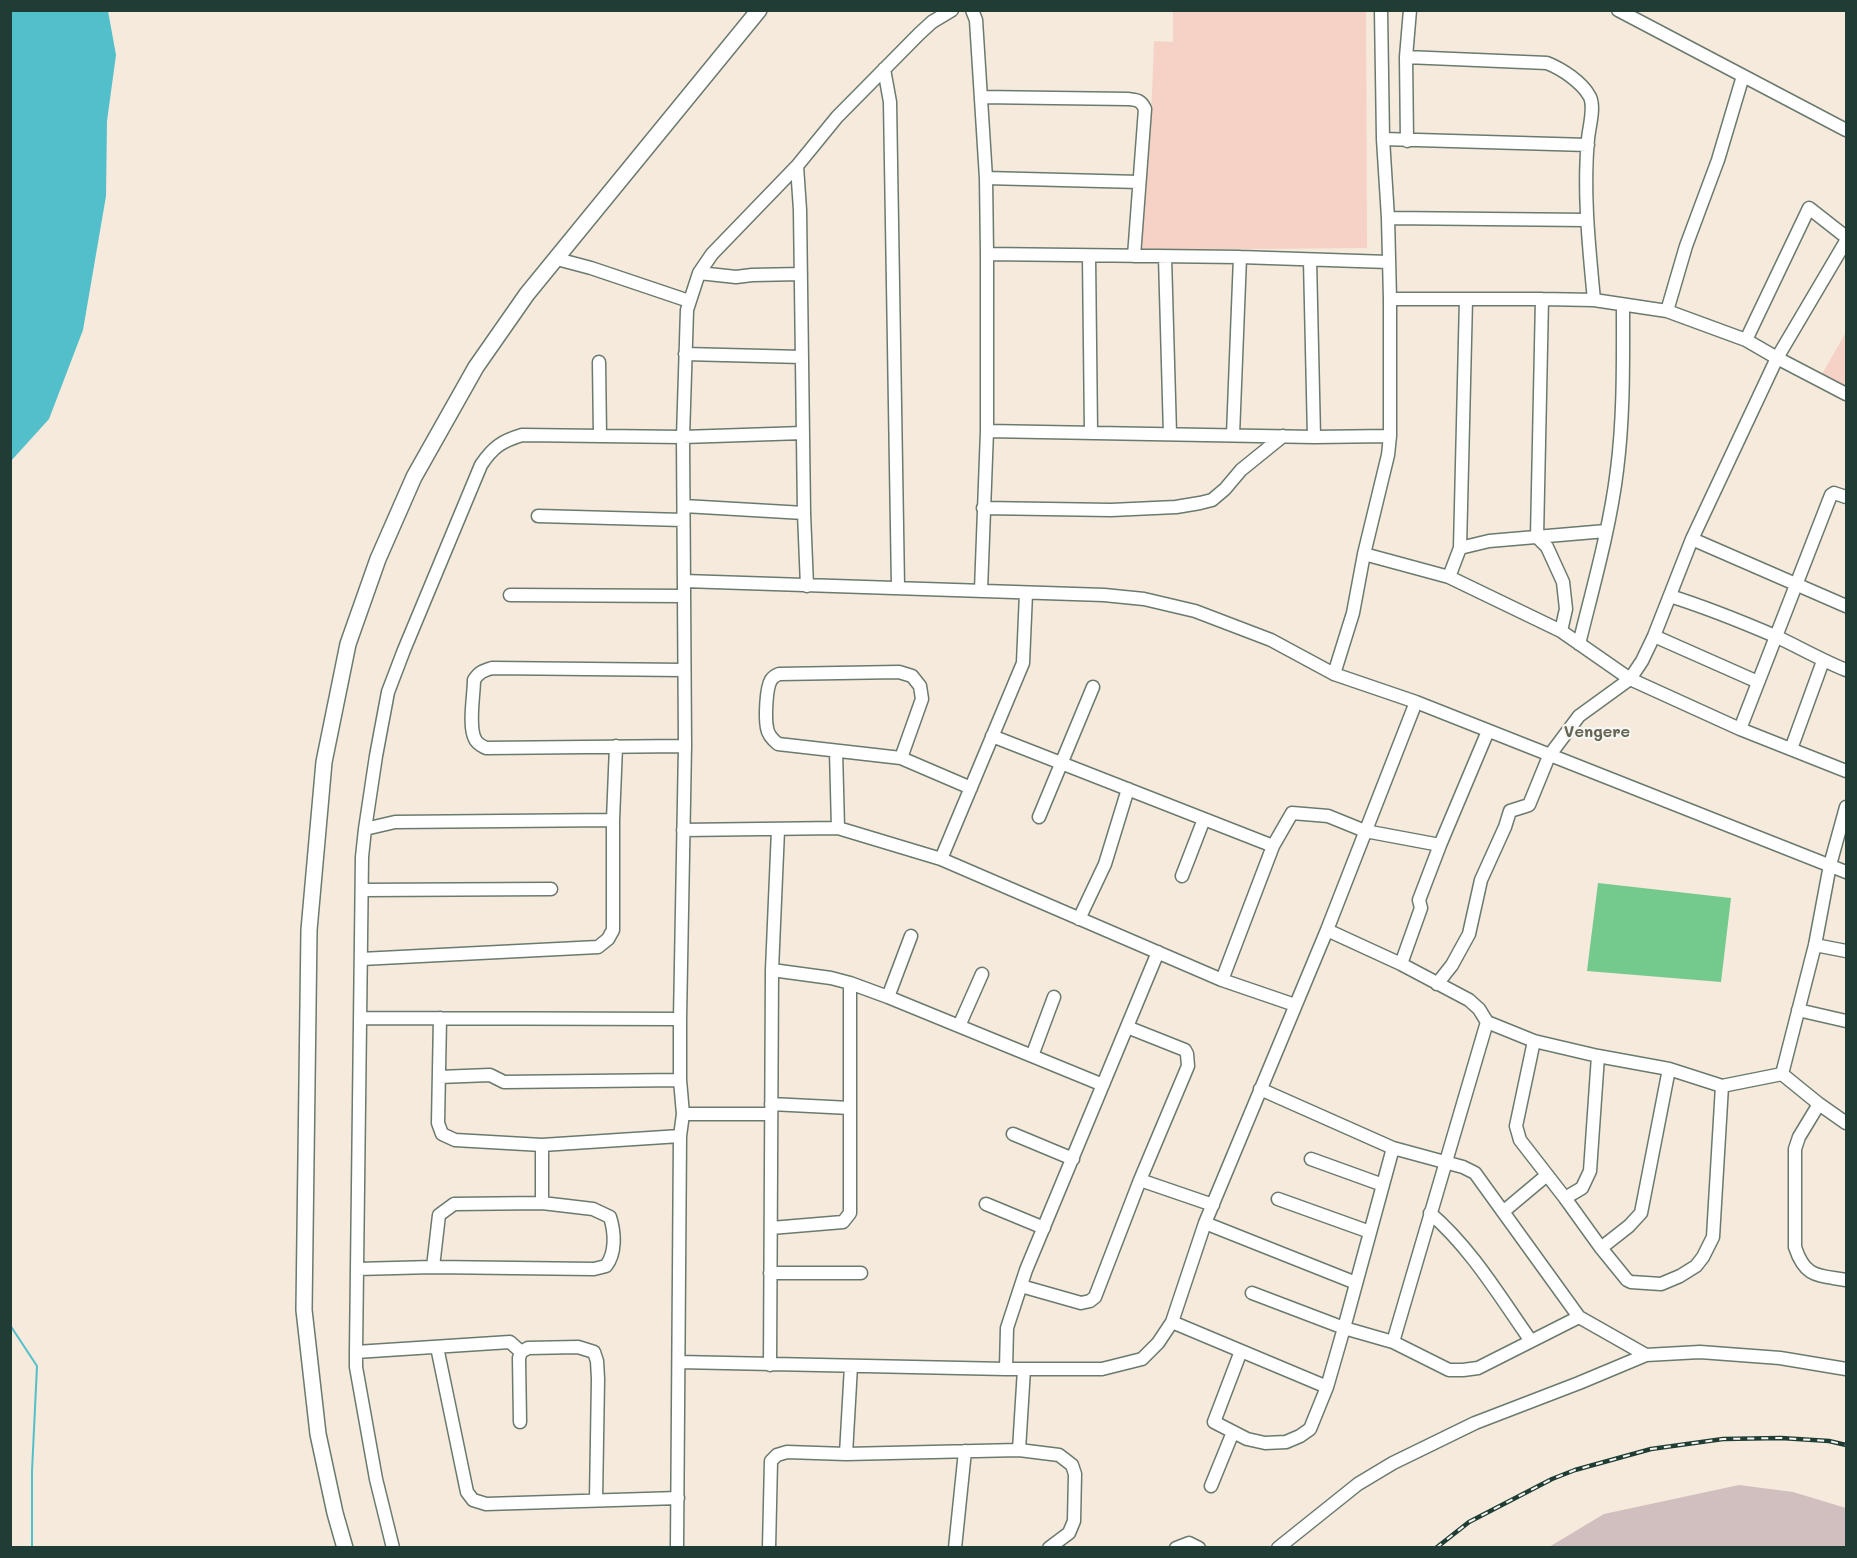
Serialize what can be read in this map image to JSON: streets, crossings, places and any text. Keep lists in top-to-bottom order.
{
  "districts": ["Vengere"]
}
